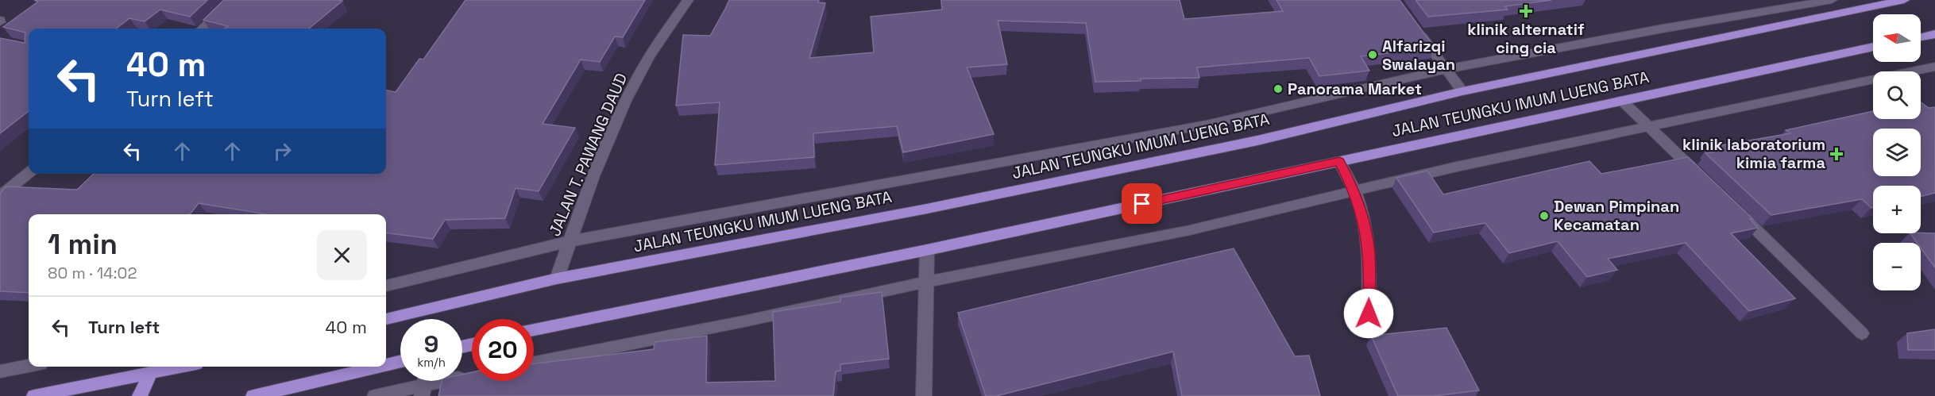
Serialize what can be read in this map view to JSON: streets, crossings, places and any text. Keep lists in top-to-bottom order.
{
  "streets": {
    "highway": ["JALAN TEUNGKU IMUM LUENG BATA"],
    "street": ["JALAN T. PAWANG DAUD"]
  },
  "crossings": [
    ["JALAN TEUNGKU IMUM LUENG BATA", "JALAN T. PAWANG DAUD"]
  ],
  "places": {
    "health": ["klinik alternatif cing cia", "klinik laboratorium kimia farma"],
    "other": ["Alfarizqi Swalayan", "Panorama Market", "Dewan Pimpinan Kecamatan"]
  },
  "north": "left",
  "page": {
    "map_buttons": ["+", "−"],
    "turn": ["40 m", "Turn left"],
    "heading": ["1 min", "80 m · 14:02"],
    "list": [
      {
        "name": "Turn left",
        "value": "40 m"
      }
    ],
    "speed": "9 km/h",
    "limit": "20"
  }
}
